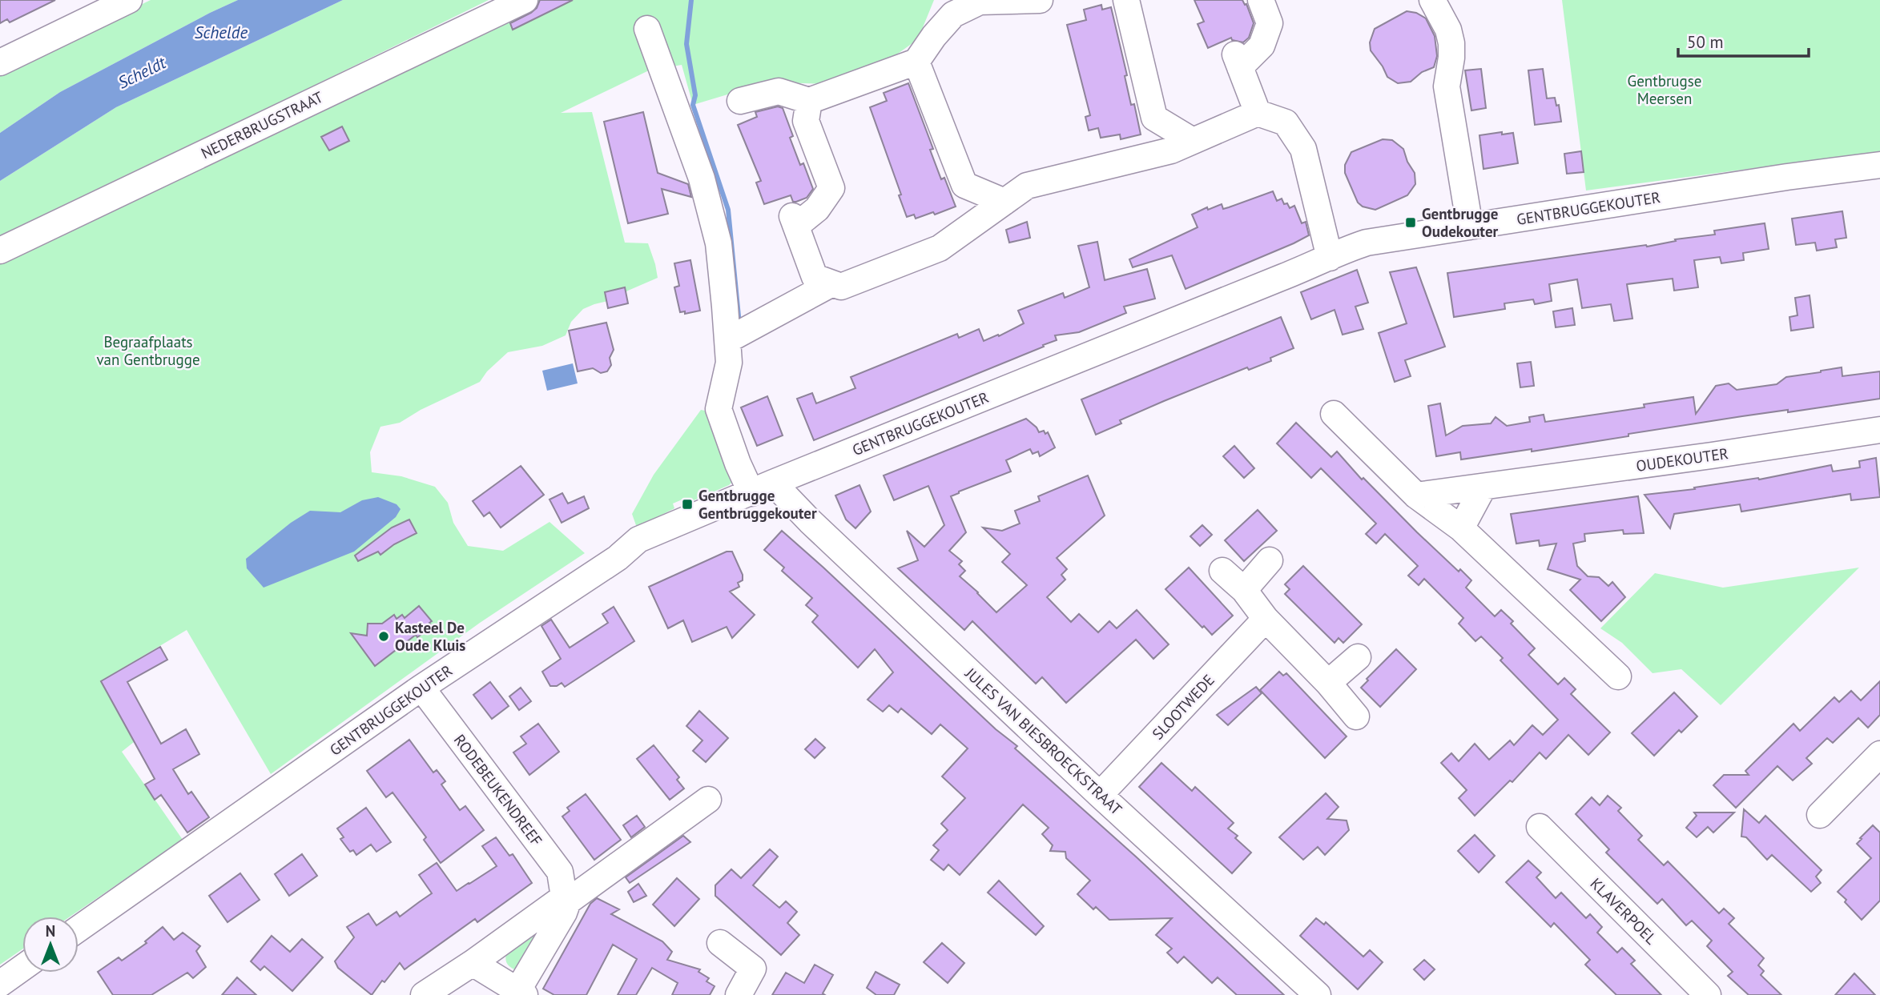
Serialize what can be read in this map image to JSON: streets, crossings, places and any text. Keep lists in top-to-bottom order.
{
  "streets": {
    "street": [
      "NEDERBRUGSTRAAT",
      "GENTBRUGGEKOUTER",
      "OUDEKOUTER",
      "SLOOTWEDE",
      "JULES VAN BIESBROECKSTRAAT",
      "RODEBEUKENDREEF",
      "KLAVERPOEL"
    ]
  },
  "crossings": [
    ["GENTBRUGGEKOUTER", "JULES VAN BIESBROECKSTRAAT"],
    ["GENTBRUGGEKOUTER", "RODEBEUKENDREEF"],
    ["SLOOTWEDE", "JULES VAN BIESBROECKSTRAAT"]
  ],
  "water": ["Schelde", "Scheldt"],
  "parks": ["Gentbrugse Meersen", "Begraafplaats van Gentbrugge"],
  "places": {
    "transit": ["Gentbrugge Oudekouter", "Gentbrugge Gentbruggekouter"],
    "other": ["Kasteel De Oude Kluis"]
  },
  "scale_bar": "50 m",
  "north": "top"
}
